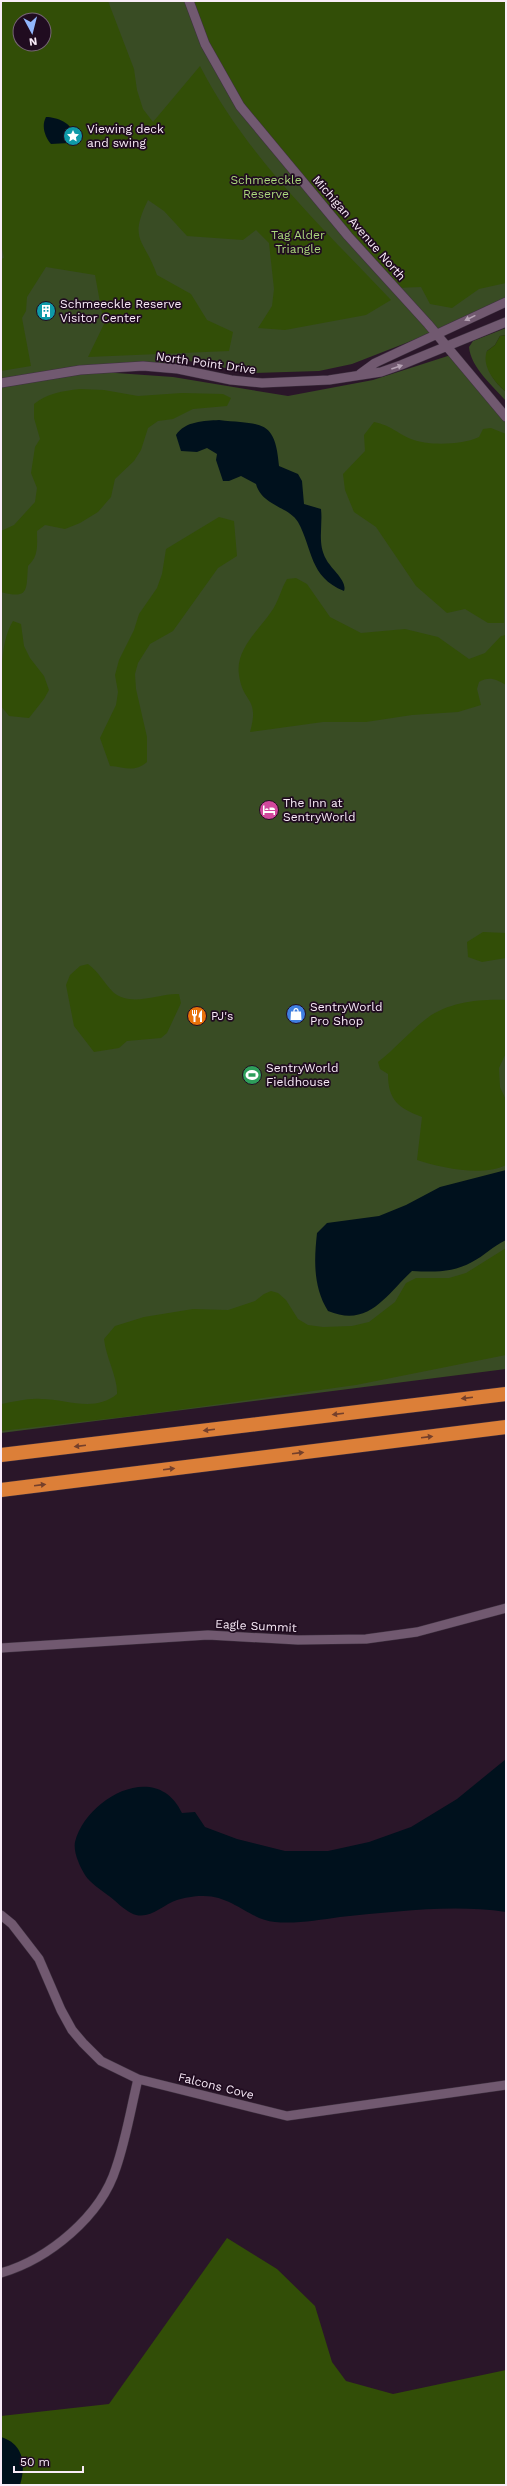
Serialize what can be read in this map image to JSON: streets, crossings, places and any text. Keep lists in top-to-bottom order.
{
  "streets": {
    "street": [
      "Michigan Avenue North",
      "North Point Drive",
      "Eagle Summit",
      "Falcons Cove"
    ]
  },
  "crossings": [
    ["Michigan Avenue North", "North Point Drive"]
  ],
  "parks": ["Schmeeckle Reserve", "Tag Alder Triangle"],
  "places": {
    "place": ["Viewing deck and swing"],
    "building": ["Schmeeckle Reserve Visitor Center"],
    "hotel": ["The Inn at SentryWorld"],
    "shop": ["SentryWorld Pro Shop"],
    "restaurant": ["PJ's"],
    "sports": ["SentryWorld Fieldhouse"]
  },
  "scale_bar": "50 m",
  "north": "bottom"
}
